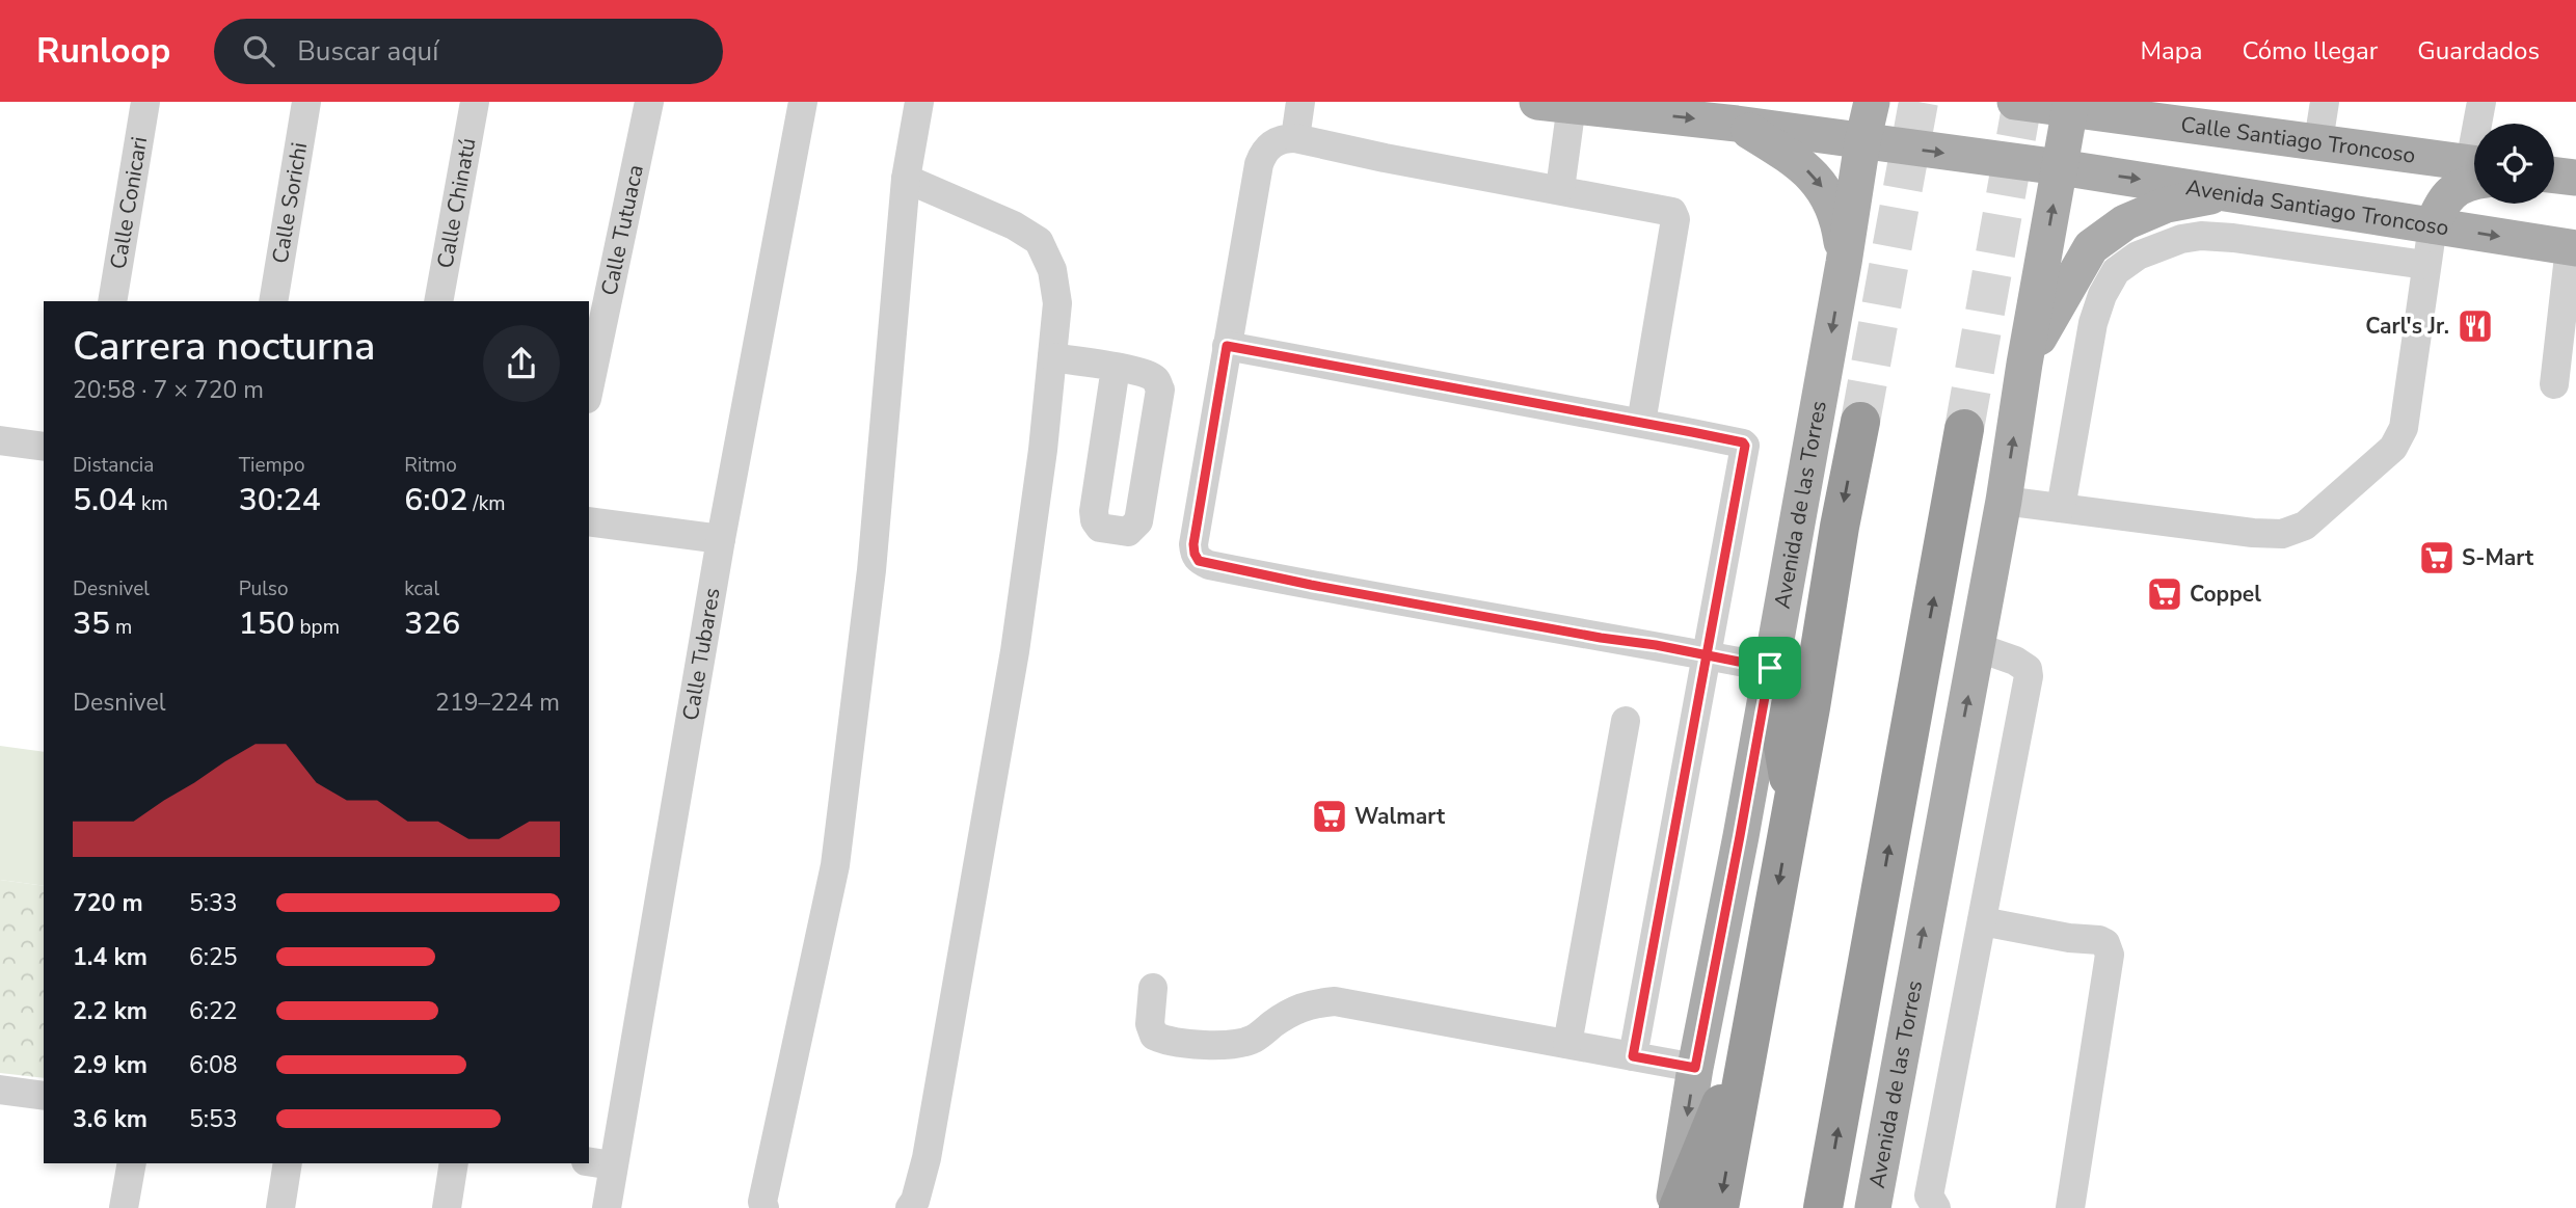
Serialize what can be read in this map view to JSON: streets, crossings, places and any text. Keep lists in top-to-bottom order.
{
  "streets": {
    "highway": ["Avenida de las Torres"],
    "main road": ["Calle Santiago Troncoso", "Avenida Santiago Troncoso"],
    "street": [
      "Calle Conicari",
      "Calle Sorichi",
      "Calle Chinatú",
      "Calle Tutuaca",
      "Calle Tubares"
    ]
  },
  "crossings": [
    ["Calle Santiago Troncoso", "Avenida de las Torres"],
    ["Avenida Santiago Troncoso", "Avenida de las Torres"]
  ],
  "one_way": ["Avenida Santiago Troncoso"],
  "places": {
    "restaurant": ["Carl's Jr."],
    "supermarket": ["S-Mart", "Coppel", "Walmart"]
  },
  "page": {
    "header": "Runloop",
    "search": "Buscar aquí",
    "nav": ["Mapa", "Cómo llegar", "Guardados"],
    "heading": ["Carrera nocturna", "20:58 · 7 × 720 m"],
    "stats": [
      ["Distancia", "5.04 km"],
      ["Tiempo", "30:24"],
      ["Ritmo", "6:02 /km"],
      ["Desnivel", "35 m"],
      ["Pulso", "150 bpm"],
      ["kcal", "326"]
    ],
    "chart": ["Desnivel", "219–224 m"],
    "list": [
      {
        "name": "720 m",
        "note": "5:33"
      },
      {
        "name": "1.4 km",
        "note": "6:25"
      },
      {
        "name": "2.2 km",
        "note": "6:22"
      },
      {
        "name": "2.9 km",
        "note": "6:08"
      },
      {
        "name": "3.6 km",
        "note": "5:53"
      }
    ]
  }
}
